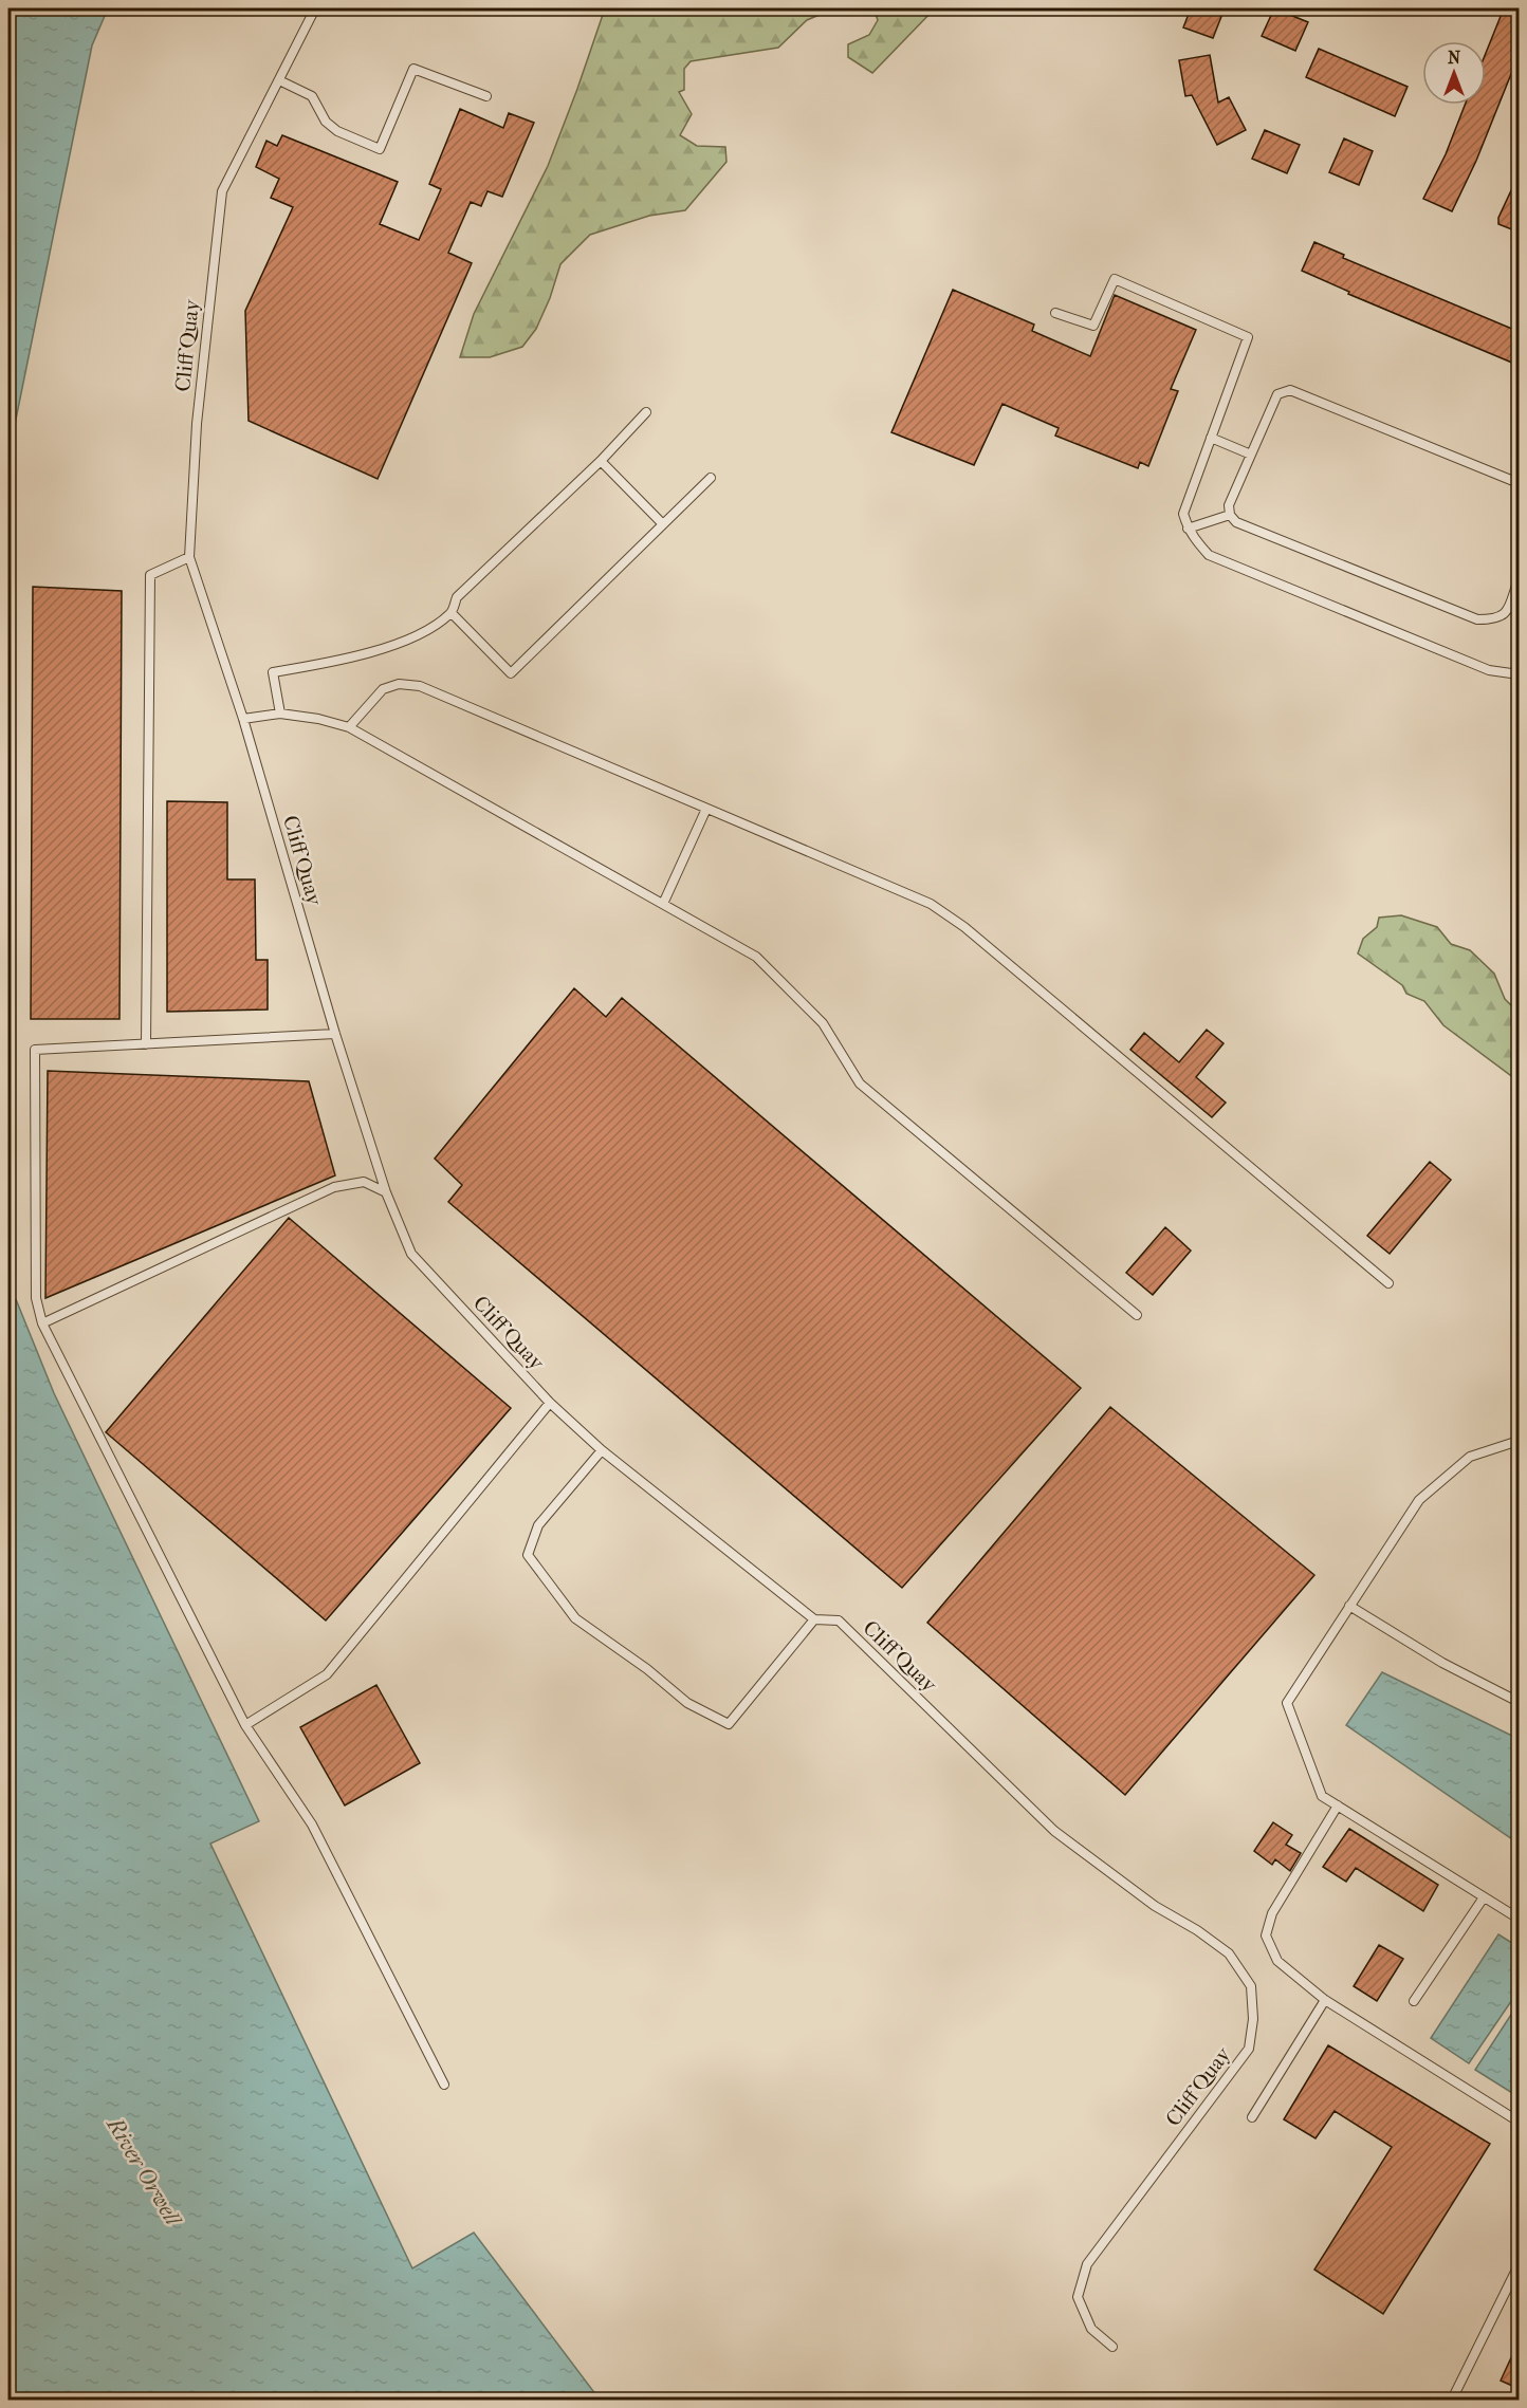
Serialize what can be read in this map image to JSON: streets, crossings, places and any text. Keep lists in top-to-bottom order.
{
  "streets": {
    "lane": ["Cliff Quay"]
  },
  "water": ["River Orwell"],
  "north": "top"
}
